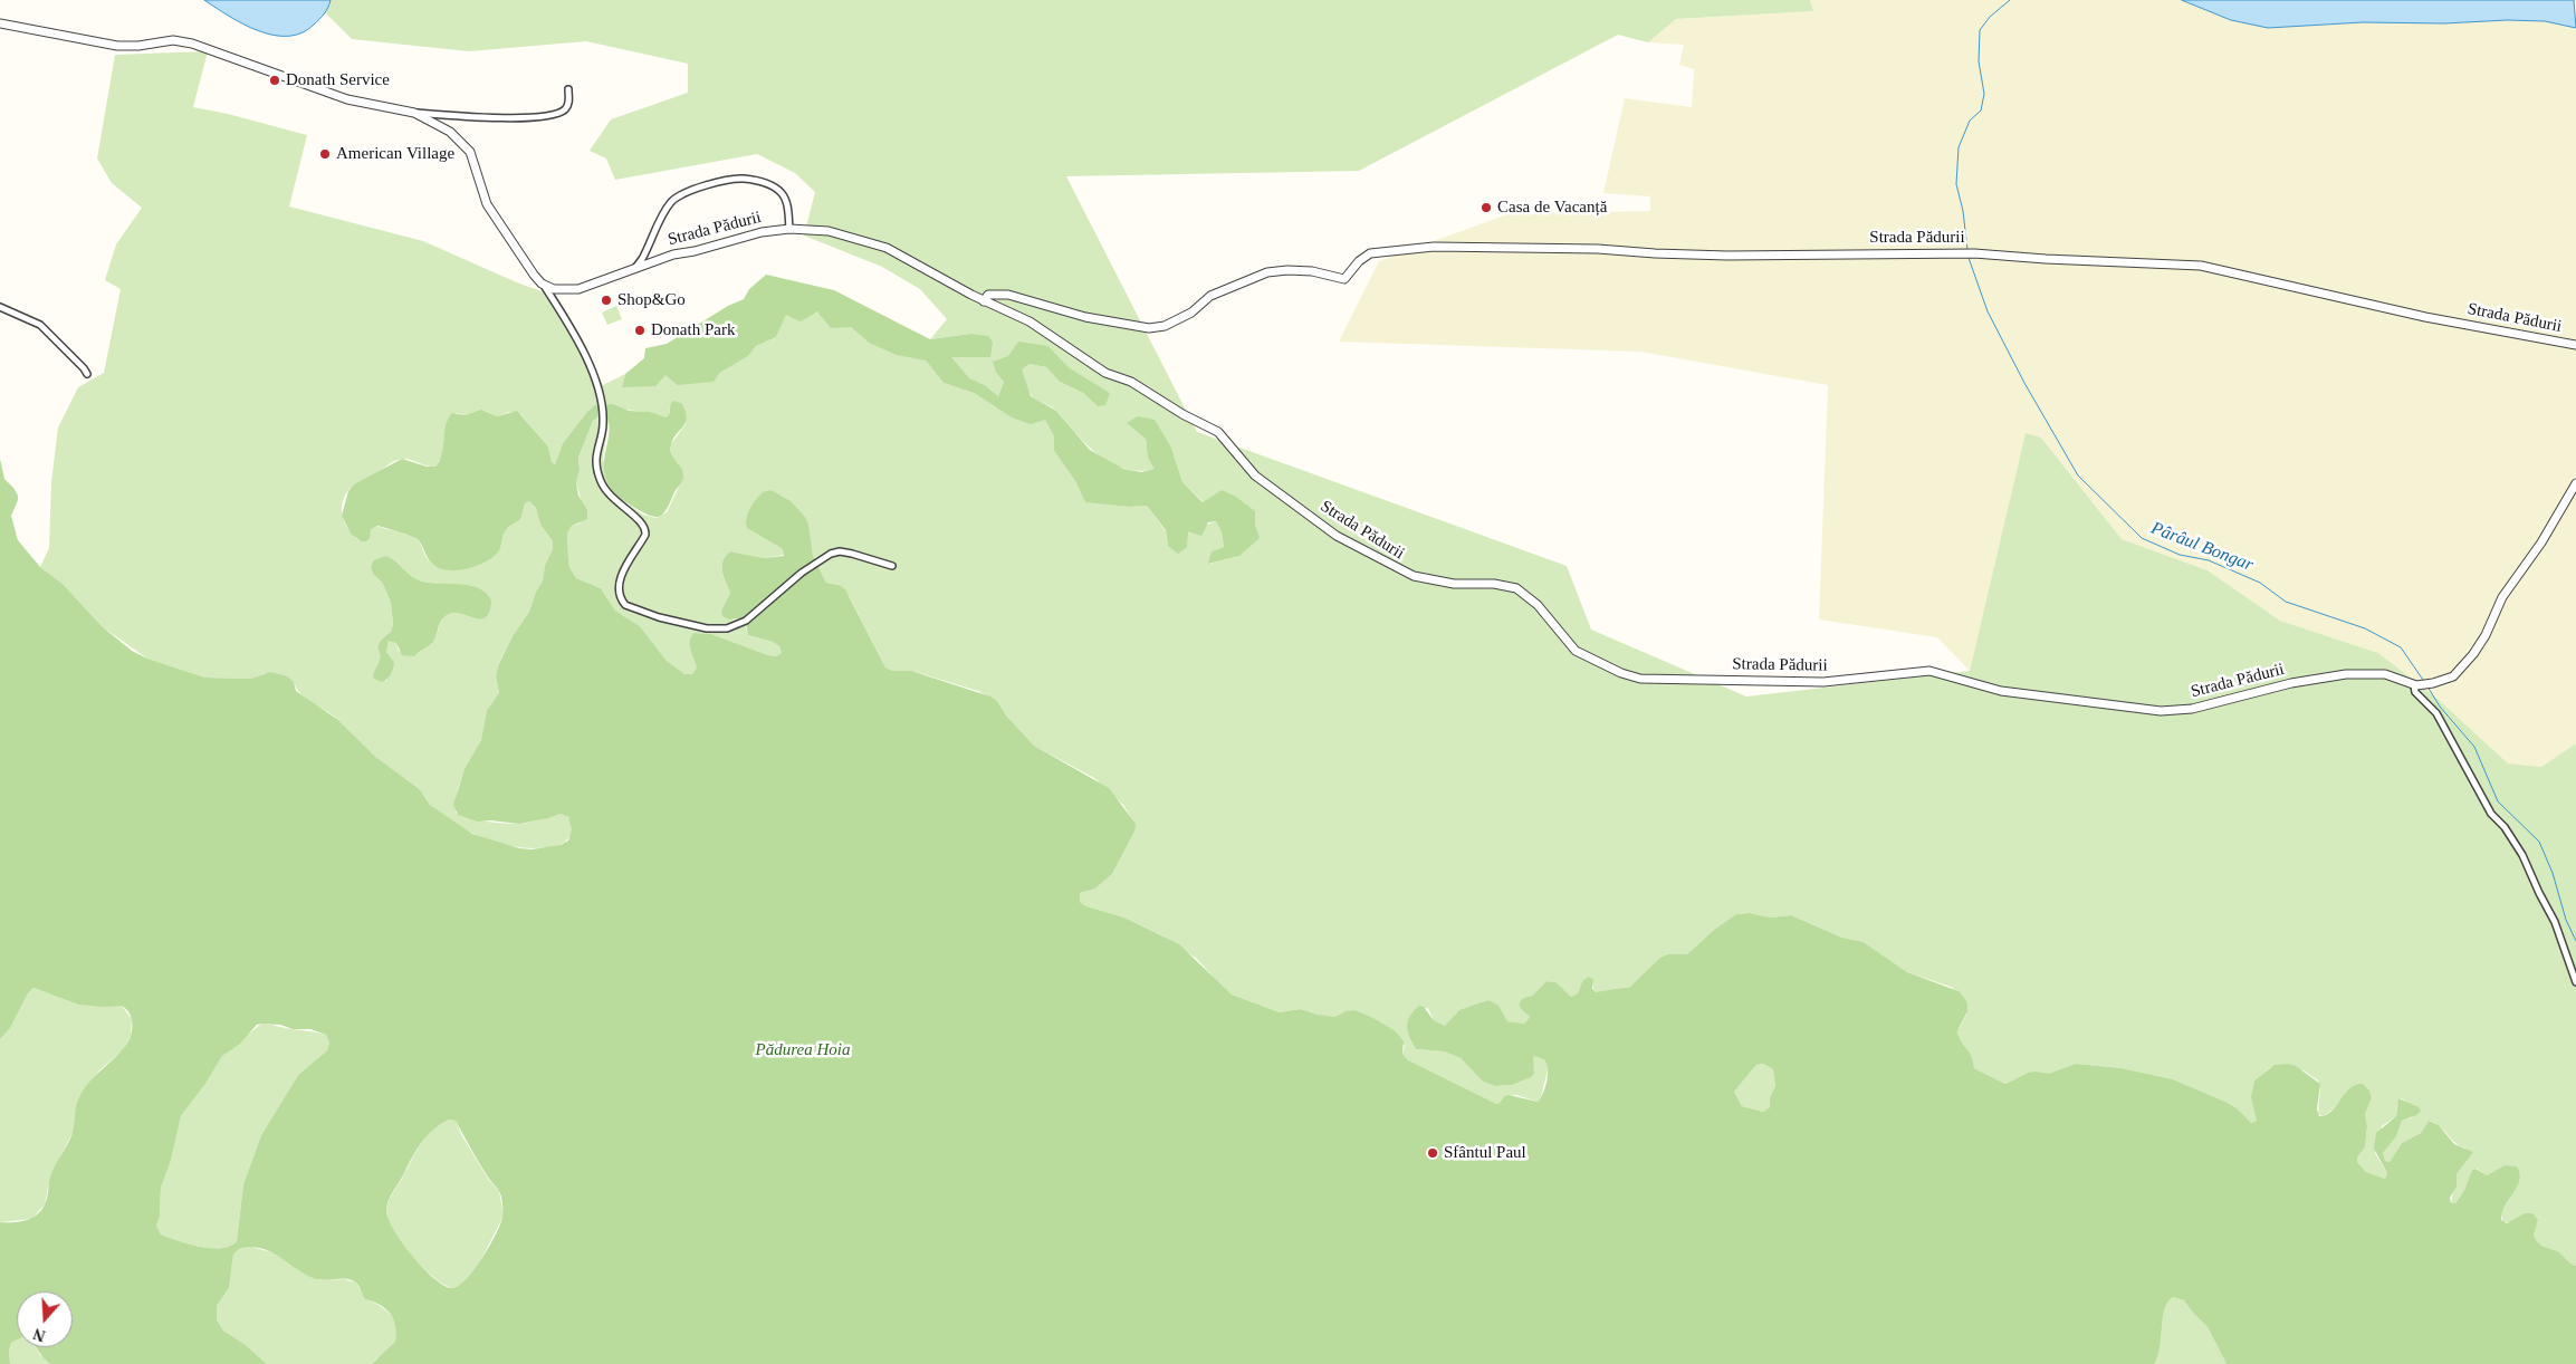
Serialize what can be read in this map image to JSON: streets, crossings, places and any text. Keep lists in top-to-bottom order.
{
  "streets": {
    "street": ["Strada Pădurii"]
  },
  "water": ["Pârâul Bongar"],
  "parks": ["Pădurea Hoia"],
  "places": [
    "Donath Service",
    "American Village",
    "Casa de Vacanță",
    "Shop&Go",
    "Donath Park",
    "Sfântul Paul"
  ],
  "north": "bottom"
}
